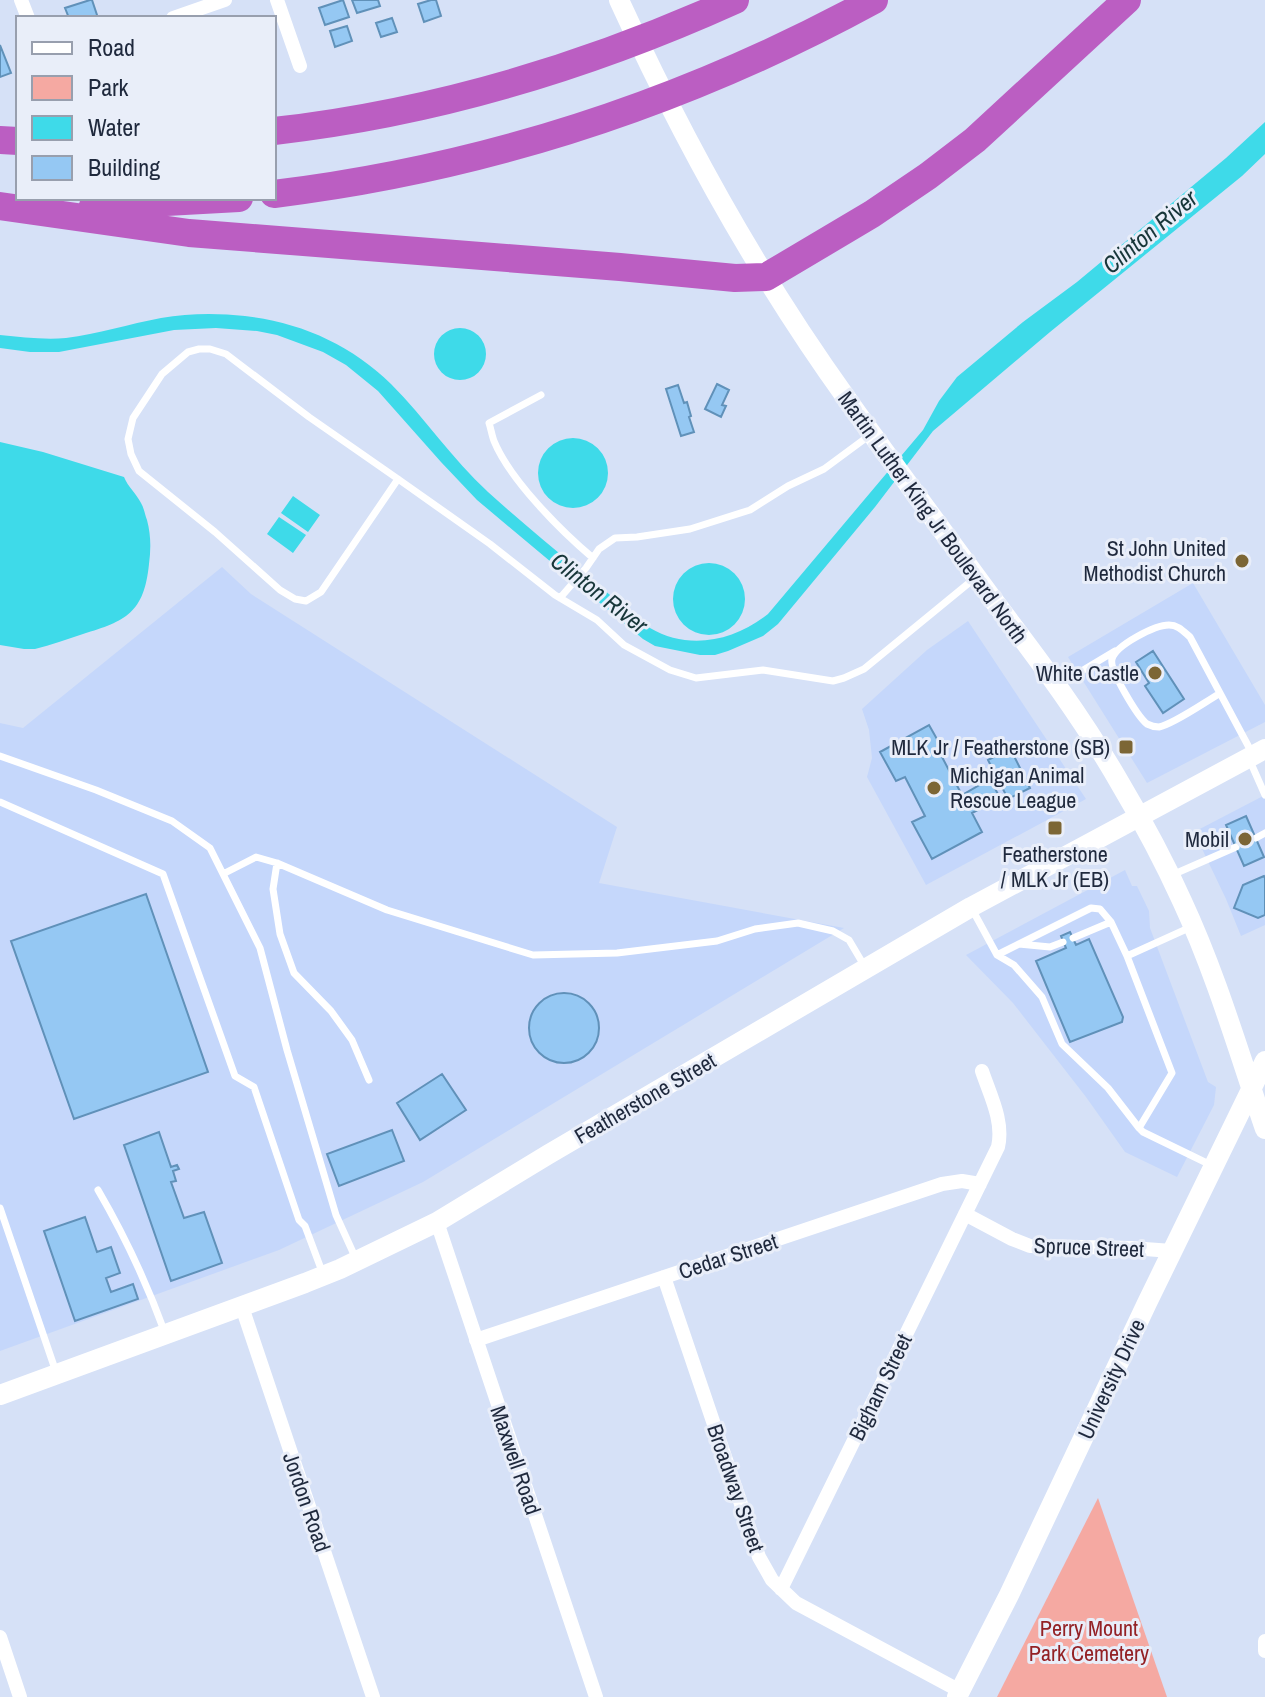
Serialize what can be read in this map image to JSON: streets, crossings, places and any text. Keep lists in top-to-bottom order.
{
  "streets": {
    "main road": ["Martin Luther King Jr Boulevard North", "Featherstone Street", "University Drive"],
    "street": [
      "Spruce Street",
      "Cedar Street",
      "Bigham Street",
      "Maxwell Road",
      "Broadway Street",
      "Jordon Road"
    ]
  },
  "crossings": [
    ["Martin Luther King Jr Boulevard North", "Featherstone Street"],
    ["Martin Luther King Jr Boulevard North", "University Drive"],
    ["Featherstone Street", "Maxwell Road"],
    ["Featherstone Street", "Jordon Road"],
    ["Spruce Street", "University Drive"],
    ["Spruce Street", "Bigham Street"],
    ["Cedar Street", "Bigham Street"],
    ["Cedar Street", "Maxwell Road"],
    ["Cedar Street", "Broadway Street"],
    ["University Drive", "Broadway Street"],
    ["Bigham Street", "Broadway Street"]
  ],
  "water": ["Clinton River"],
  "parks": ["Perry Mount Park Cemetery"],
  "places": {
    "other": [
      "St John United Methodist Church",
      "White Castle",
      "Michigan Animal Rescue League",
      "Mobil"
    ],
    "transit": ["MLK Jr / Featherstone (SB)", "Featherstone / MLK Jr (EB)"]
  },
  "legend": [
    "Road",
    "Park",
    "Water",
    "Building"
  ]
}
